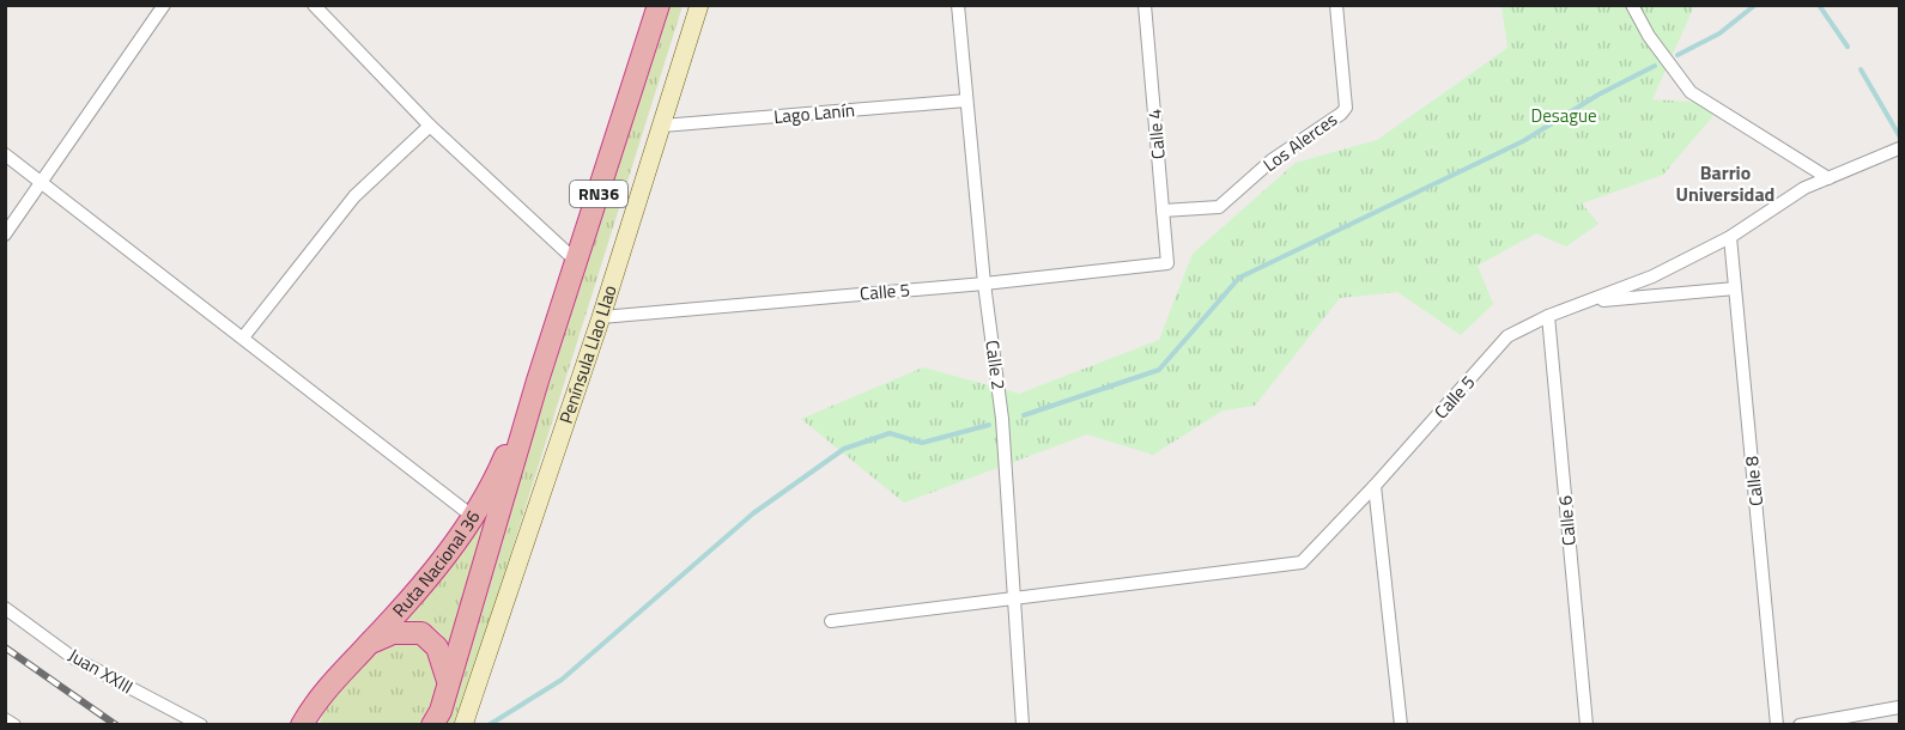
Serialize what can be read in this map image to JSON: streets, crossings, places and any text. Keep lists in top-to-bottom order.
{
  "streets": {
    "highway": ["RN36", "Ruta Nacional 36"],
    "main road": ["Península Llao Llao"],
    "street": [
      "Lago Lanín",
      "Calle 4",
      "Los Alerces",
      "Calle 5",
      "Calle 2",
      "Calle 8",
      "Calle 6",
      "Juan XXIII"
    ]
  },
  "crossings": [
    ["Lago Lanín", "Península Llao Llao"],
    ["Lago Lanín", "Calle 2"],
    ["Calle 4", "Los Alerces"],
    ["Calle 4", "Calle 5"],
    ["RN36", "Ruta Nacional 36"],
    ["Calle 5", "Península Llao Llao"],
    ["Calle 5", "Calle 2"],
    ["Calle 5", "Calle 8"],
    ["Calle 5", "Calle 6"]
  ],
  "districts": ["Barrio Universidad"],
  "parks": ["Desague"]
}
